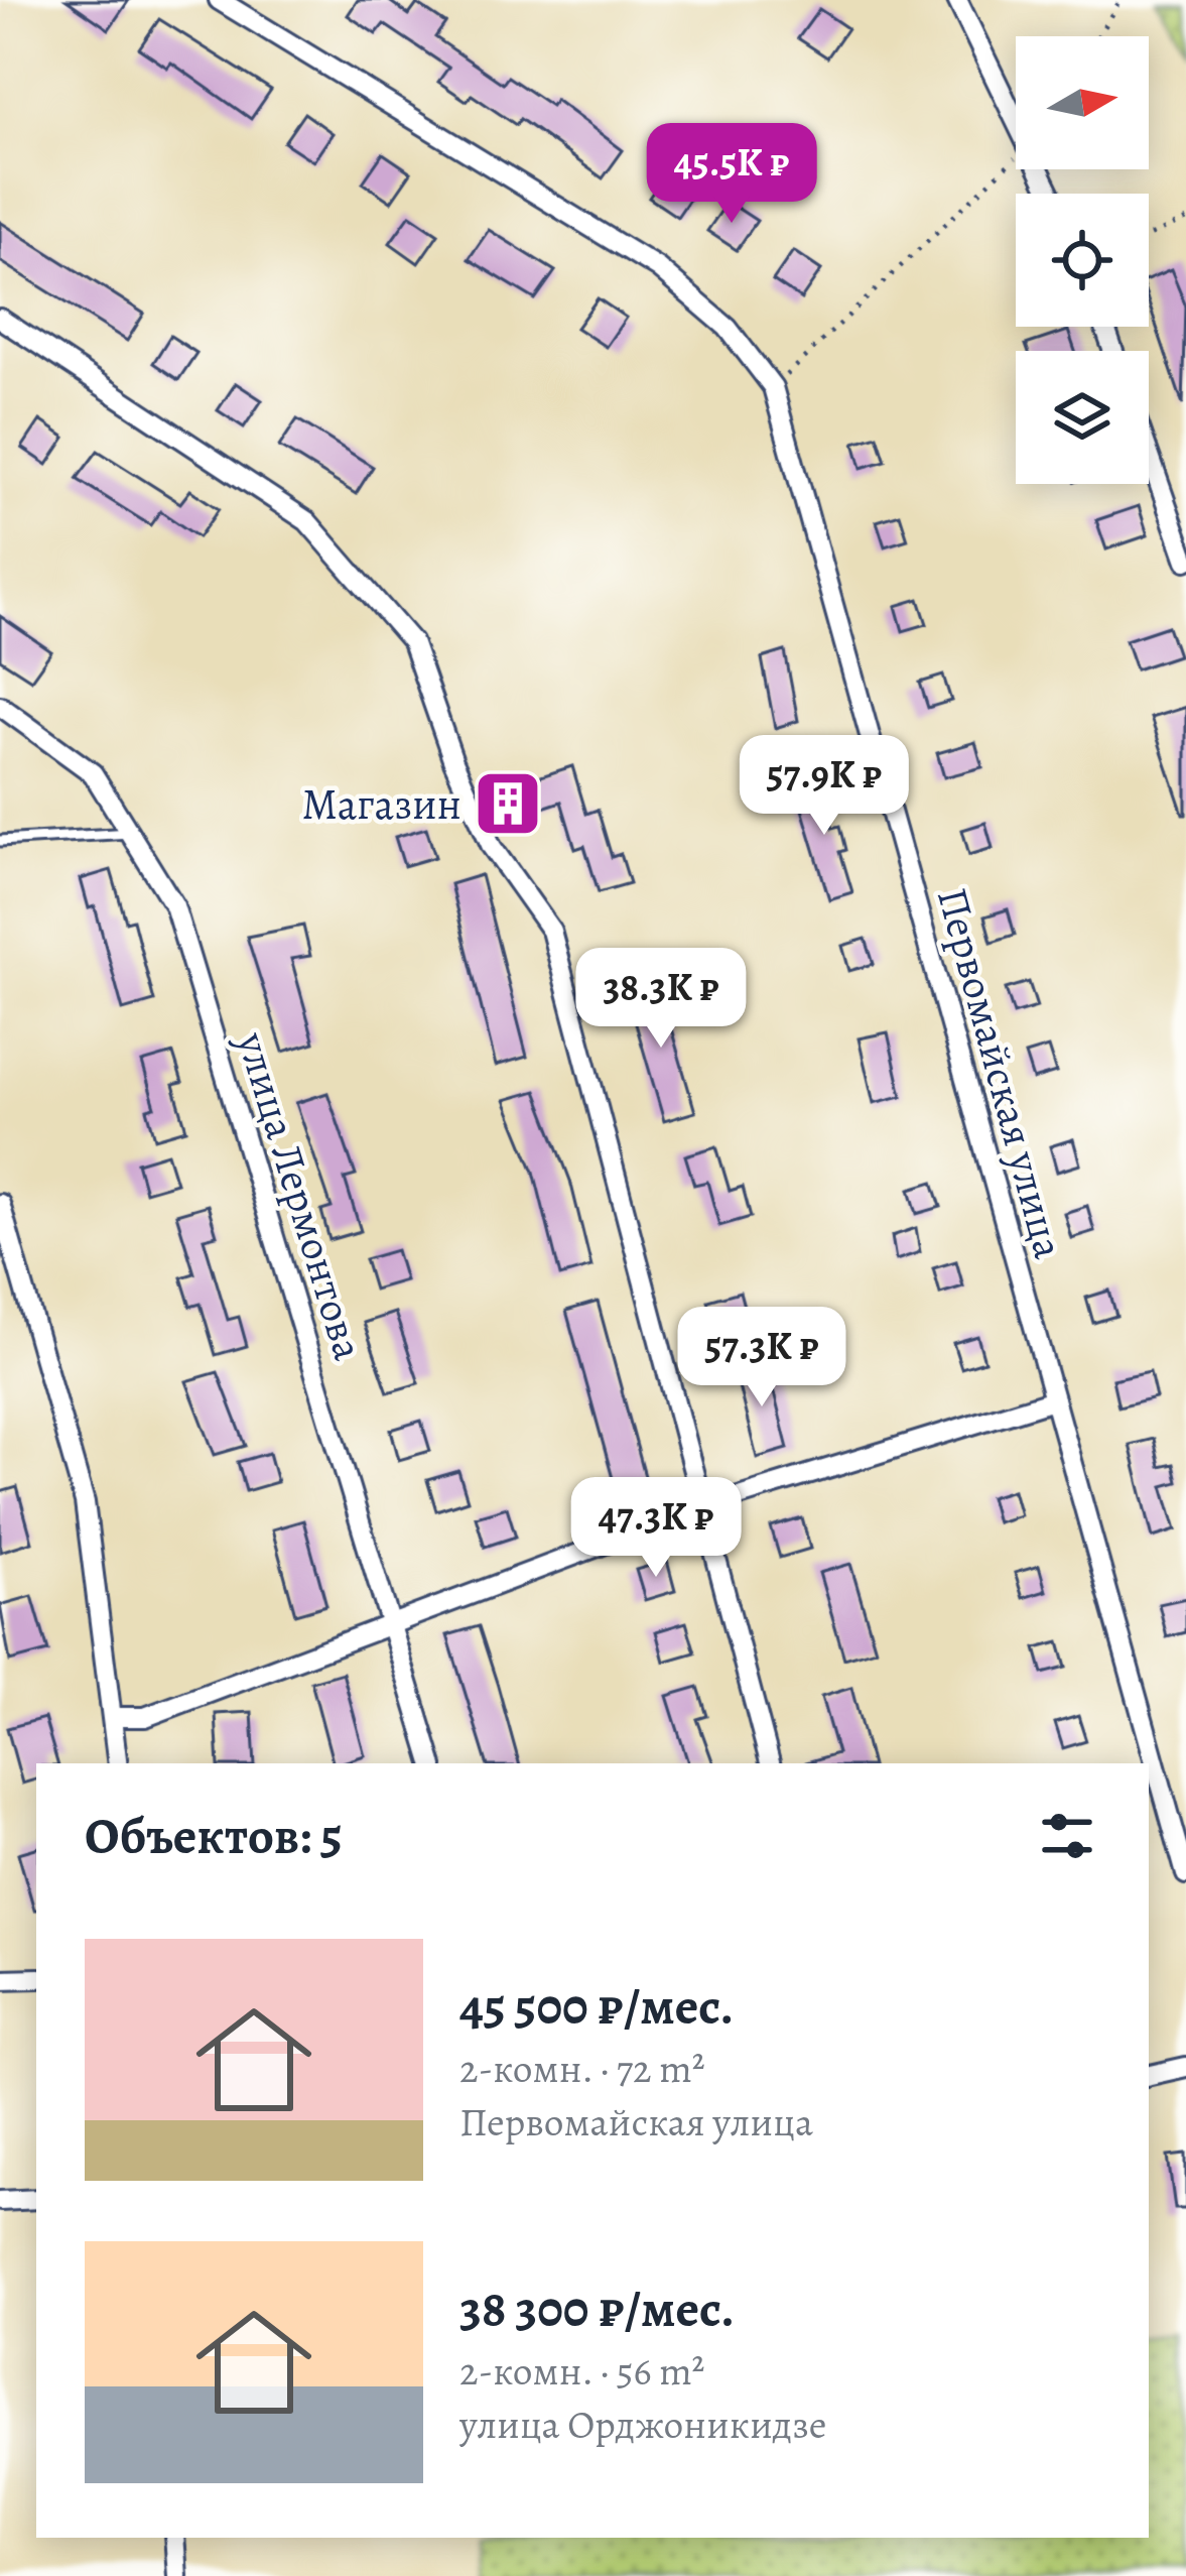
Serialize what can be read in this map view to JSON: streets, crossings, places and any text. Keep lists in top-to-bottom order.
{
  "streets": {
    "street": ["Первомайская улица", "улица Лермонтова"]
  },
  "places": {
    "building": ["Магазин"]
  },
  "north": "right",
  "page": {
    "price": [
      "45.5K ₽",
      "57.9K ₽",
      "38.3K ₽",
      "57.3K ₽",
      "47.3K ₽"
    ],
    "heading": "Объектов: 5",
    "list": [
      {
        "name": "45 500 ₽/мес.",
        "note": "2-комн. · 72 m² · Первомайская улица"
      },
      {
        "name": "38 300 ₽/мес.",
        "note": "2-комн. · 56 m² · улица Орджоникидзе"
      }
    ]
  }
}
